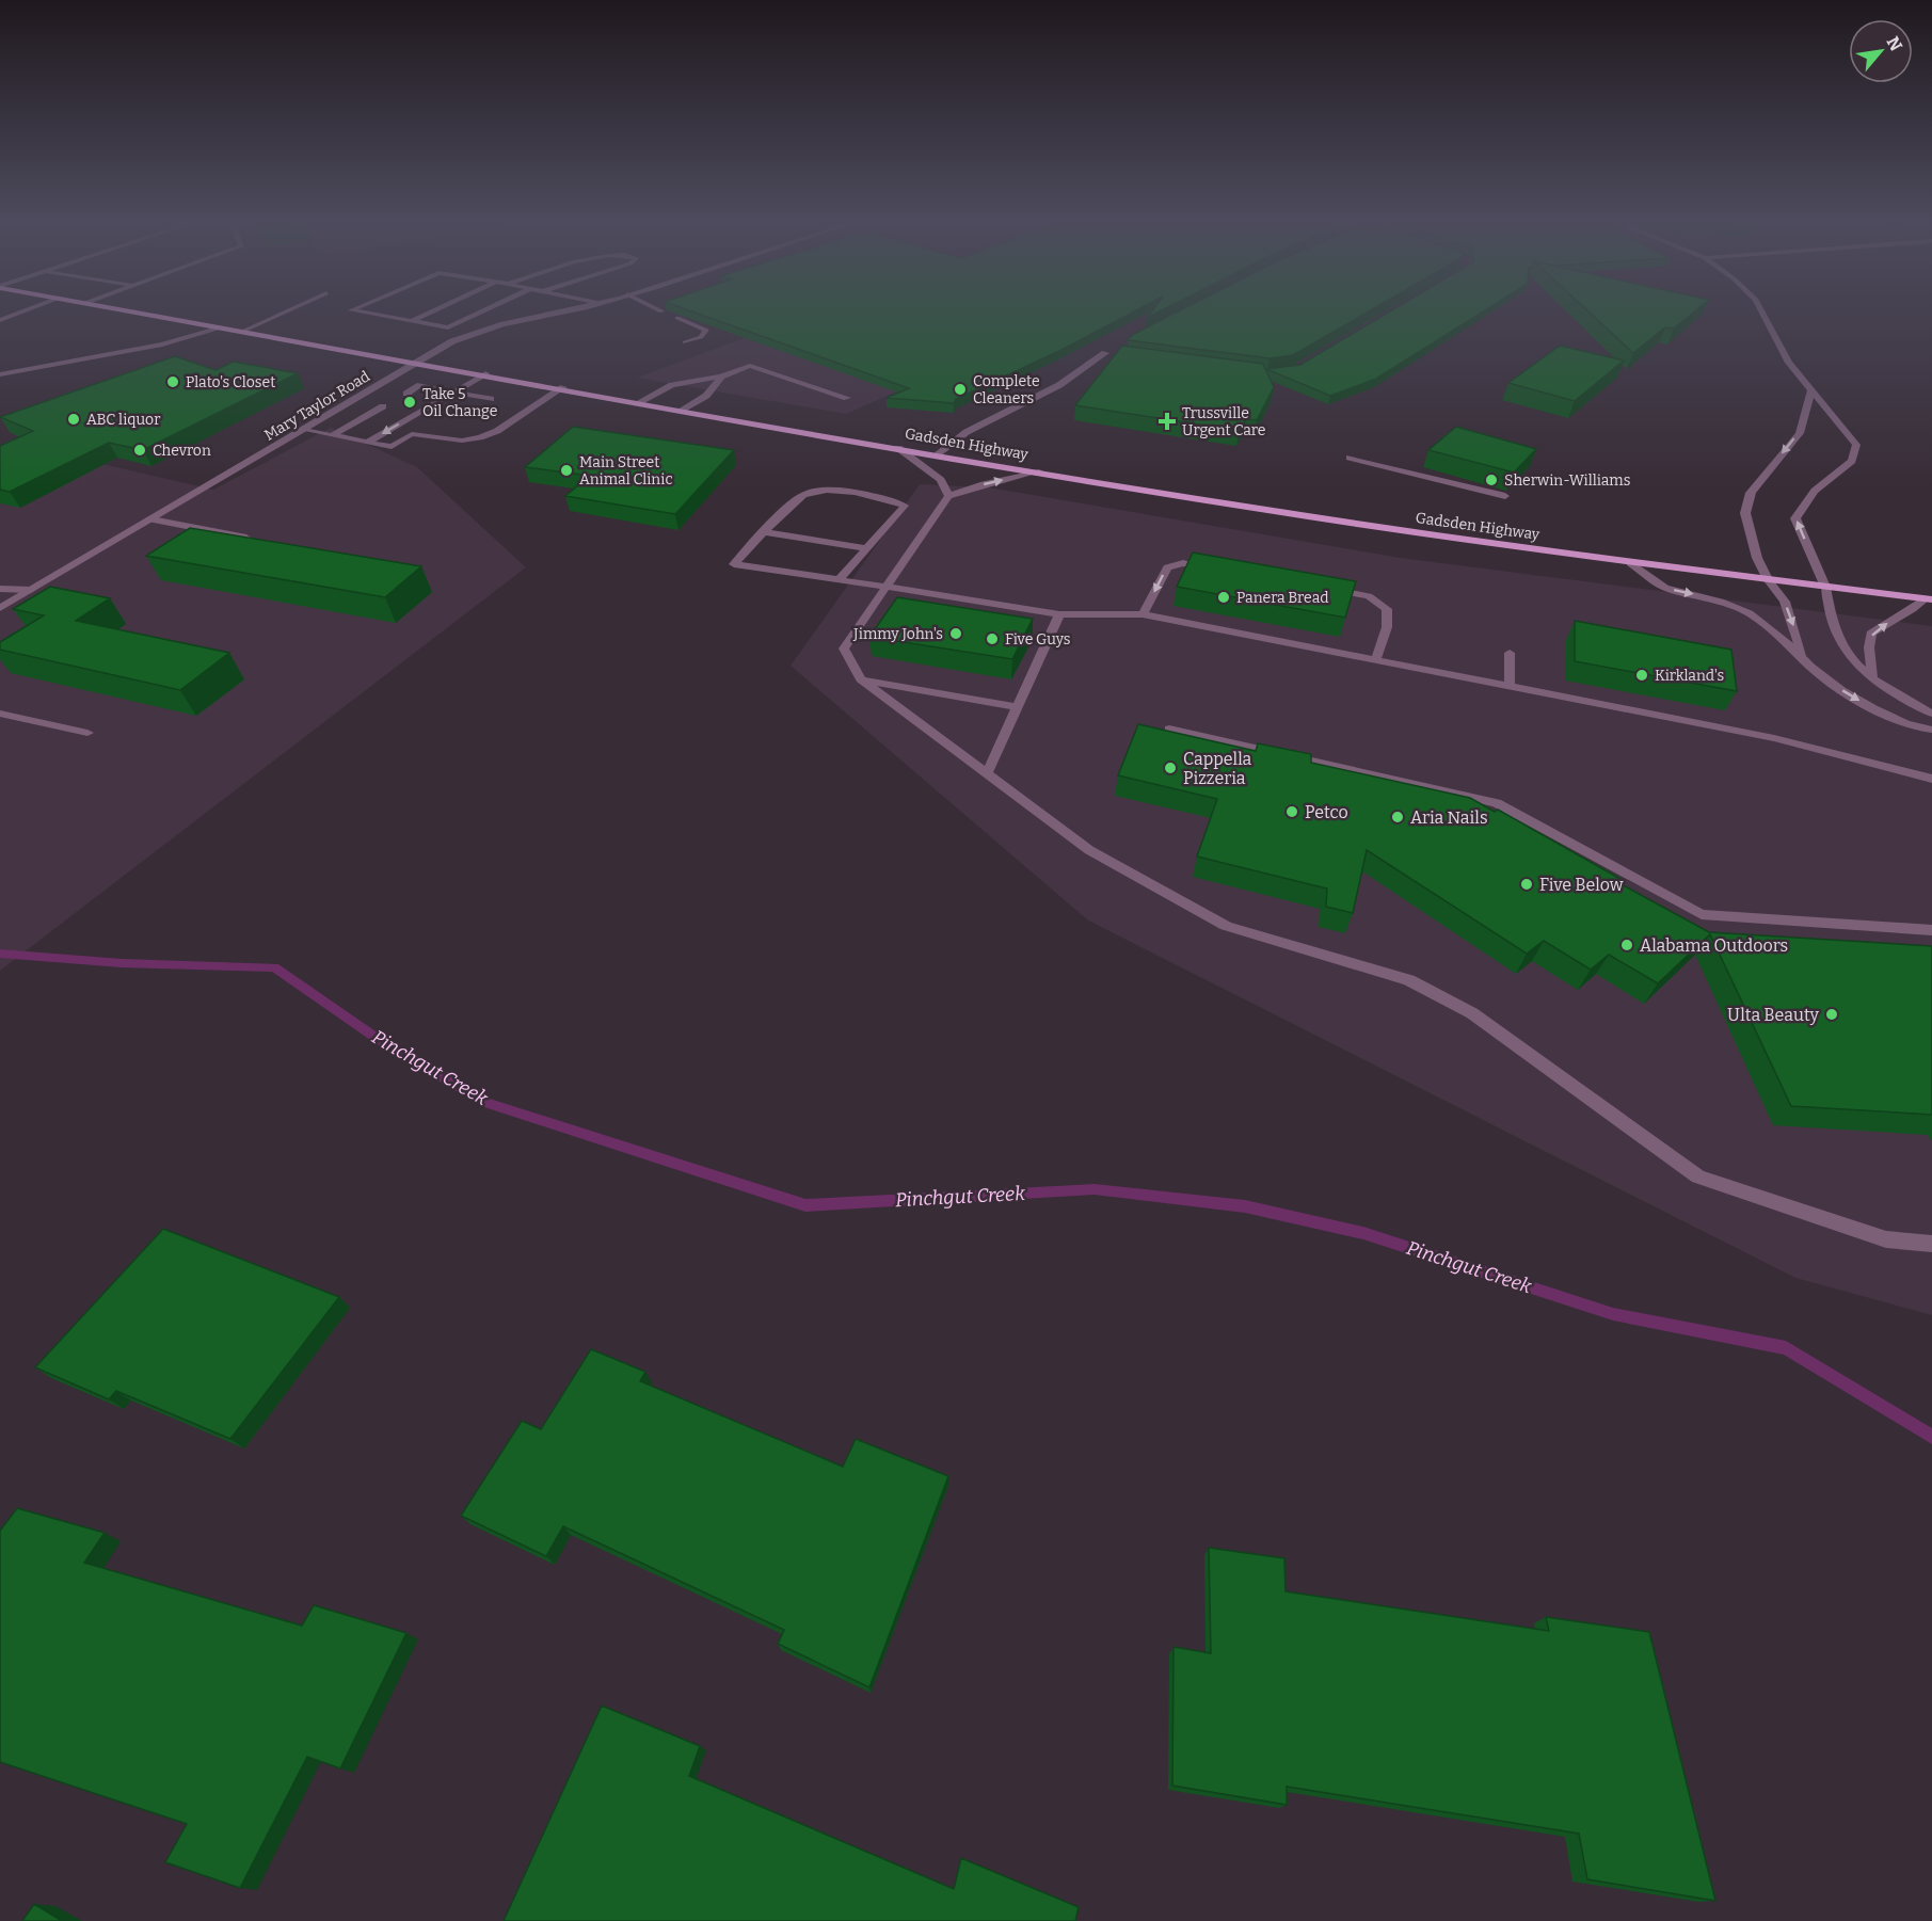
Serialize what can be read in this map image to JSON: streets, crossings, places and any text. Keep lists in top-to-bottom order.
{
  "streets": {
    "main road": ["Gadsden Highway"],
    "street": ["Mary Taylor Road"]
  },
  "crossings": [
    ["Mary Taylor Road", "Gadsden Highway"]
  ],
  "water": ["Pinchgut Creek"],
  "places": {
    "other": [
      "Plato's Closet",
      "Complete Cleaners",
      "Take 5 Oil Change",
      "ABC liquor",
      "Chevron",
      "Main Street Animal Clinic",
      "Sherwin-Williams",
      "Panera Bread",
      "Jimmy John's",
      "Five Guys",
      "Kirkland's",
      "Cappella Pizzeria",
      "Petco",
      "Aria Nails",
      "Five Below",
      "Alabama Outdoors",
      "Ulta Beauty"
    ],
    "health": ["Trussville Urgent Care"]
  },
  "north": "top right"
}
